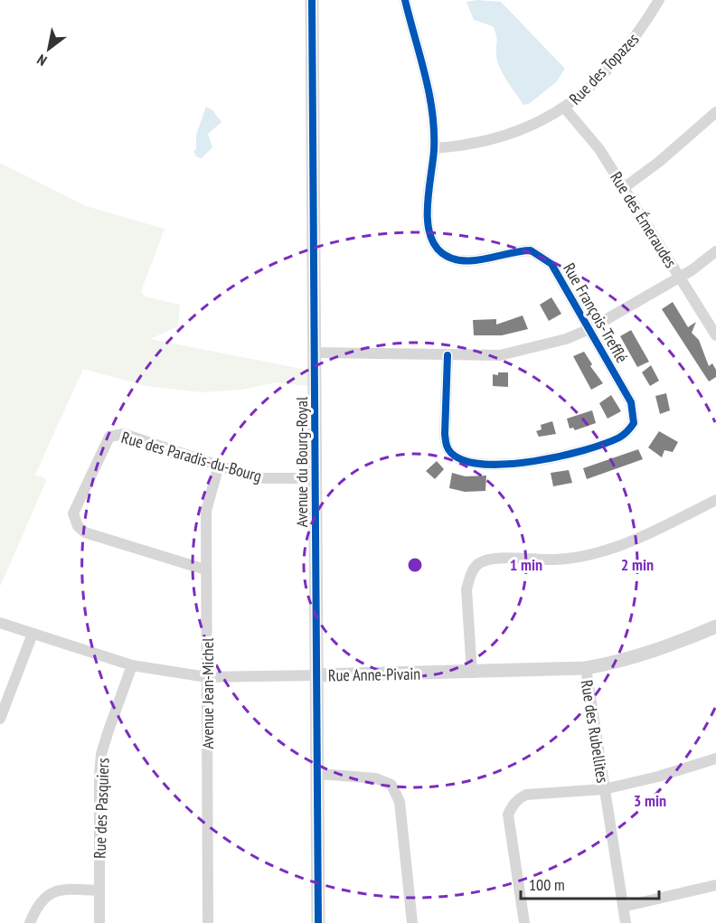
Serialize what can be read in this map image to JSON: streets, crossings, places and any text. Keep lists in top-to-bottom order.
{
  "streets": {
    "street": [
      "Rue des Topazes",
      "Rue des Émeraudes",
      "Rue François-Trefflé",
      "Rue des Paradis-du-Bourg",
      "Avenue du Bourg-Royal",
      "Rue Anne-Pivain",
      "Avenue Jean-Michel",
      "Rue des Rubellites",
      "Rue des Pasquiers"
    ]
  },
  "crossings": [
    ["Rue des Topazes", "Rue des Émeraudes"],
    ["Rue des Topazes", "Rue François-Trefflé"],
    ["Rue des Paradis-du-Bourg", "Avenue du Bourg-Royal"],
    ["Rue des Paradis-du-Bourg", "Avenue Jean-Michel"],
    ["Avenue du Bourg-Royal", "Rue Anne-Pivain"],
    ["Rue Anne-Pivain", "Avenue Jean-Michel"],
    ["Rue Anne-Pivain", "Rue des Rubellites"],
    ["Rue Anne-Pivain", "Rue des Pasquiers"]
  ],
  "scale_bar": "100 m",
  "north": "bottom left",
  "rings": ["1 min", "2 min", "3 min"]
}
